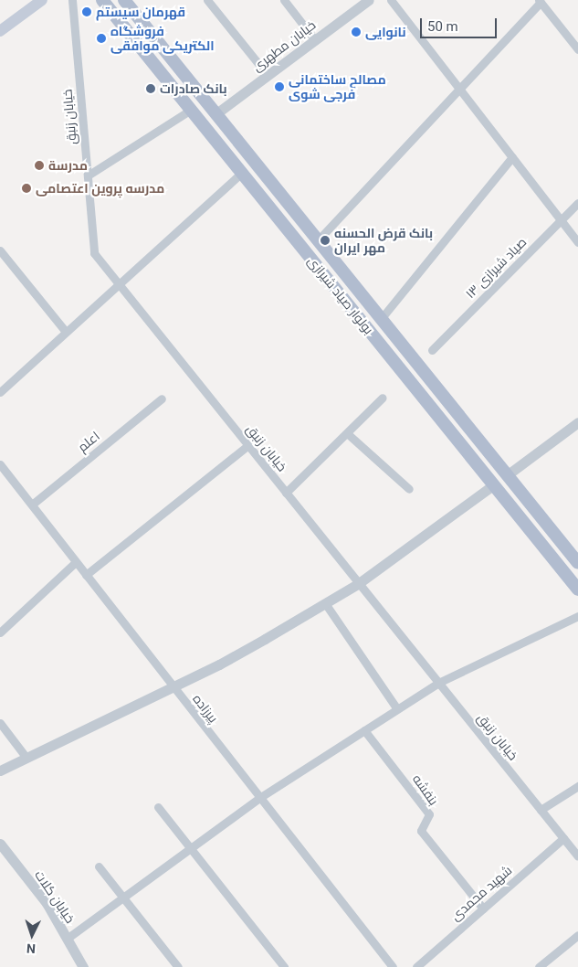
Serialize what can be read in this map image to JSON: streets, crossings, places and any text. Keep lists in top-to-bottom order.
{
  "streets": {
    "main road": ["بولوار صیاد شیرازی"],
    "street": [
      "خیابان مطهری",
      "خیابان زنبق",
      "صیاد شیرازی ۱۳",
      "اعلم",
      "پیرزاده",
      "بنفشه",
      "شهید محمدی",
      "خیابان کلات"
    ]
  },
  "crossings": [
    ["خیابان مطهری", "بولوار صیاد شیرازی"],
    ["خیابان زنبق", "شهید محمدی"],
    ["اعلم", "پیرزاده"],
    ["بنفشه", "شهید محمدی"]
  ],
  "places": [
    "قهرمان سیستم",
    "نانوایی",
    "فروشگاه الکتریکی موافقی",
    "مصالح ساختمانی فرجی شوی",
    "بانک صادرات",
    "مدرسة",
    "مدرسه پروین اعتصامی",
    "بانک قرض الحسنه مهر ایران"
  ],
  "scale_bar": "50 m",
  "north": "bottom"
}
